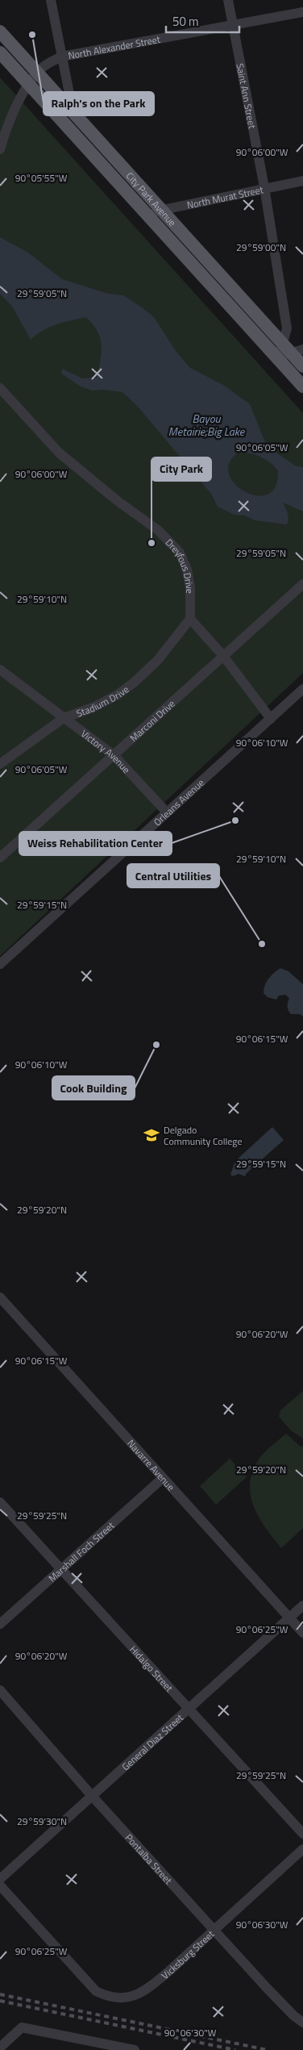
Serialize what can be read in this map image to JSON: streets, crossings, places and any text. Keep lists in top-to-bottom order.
{
  "streets": {
    "main road": ["City Park Avenue"],
    "street": [
      "North Alexander Street",
      "Saint Ann Street",
      "North Murat Street",
      "Dreyfous Drive",
      "Stadium Drive",
      "Marconi Drive",
      "Victory Avenue",
      "Orleans Avenue",
      "Navarre Avenue",
      "Marshall Foch Street",
      "Hidalgo Street",
      "General Diaz Street",
      "Pontalba Street",
      "Vicksburg Street"
    ]
  },
  "crossings": [
    ["North Alexander Street", "Saint Ann Street"],
    ["North Alexander Street", "City Park Avenue"],
    ["Saint Ann Street", "North Murat Street"],
    ["Saint Ann Street", "City Park Avenue"],
    ["North Murat Street", "City Park Avenue"],
    ["Dreyfous Drive", "Stadium Drive"],
    ["Stadium Drive", "Victory Avenue"],
    ["Marconi Drive", "Victory Avenue"],
    ["Victory Avenue", "Orleans Avenue"],
    ["Navarre Avenue", "Marshall Foch Street"],
    ["Navarre Avenue", "General Diaz Street"],
    ["Marshall Foch Street", "Hidalgo Street"],
    ["Hidalgo Street", "General Diaz Street"],
    ["General Diaz Street", "Pontalba Street"],
    ["Pontalba Street", "Vicksburg Street"]
  ],
  "water": ["Bayou Metairie;Big Lake"],
  "places": {
    "other": [
      "Ralph's on the Park",
      "City Park",
      "Weiss Rehabilitation Center",
      "Central Utilities",
      "Cook Building"
    ],
    "school or university": ["Delgado Community College"]
  },
  "scale_bar": "50 m",
  "coordinates": [
    "90°06'00\"W",
    "90°05'55\"W",
    "29°59'00\"N",
    "29°59'05\"N",
    "90°06'05\"W",
    "29°59'10\"N",
    "90°06'10\"W",
    "29°59'15\"N",
    "90°06'15\"W",
    "29°59'20\"N",
    "90°06'20\"W",
    "29°59'25\"N",
    "90°06'25\"W",
    "29°59'30\"N",
    "90°06'30\"W"
  ]
}
